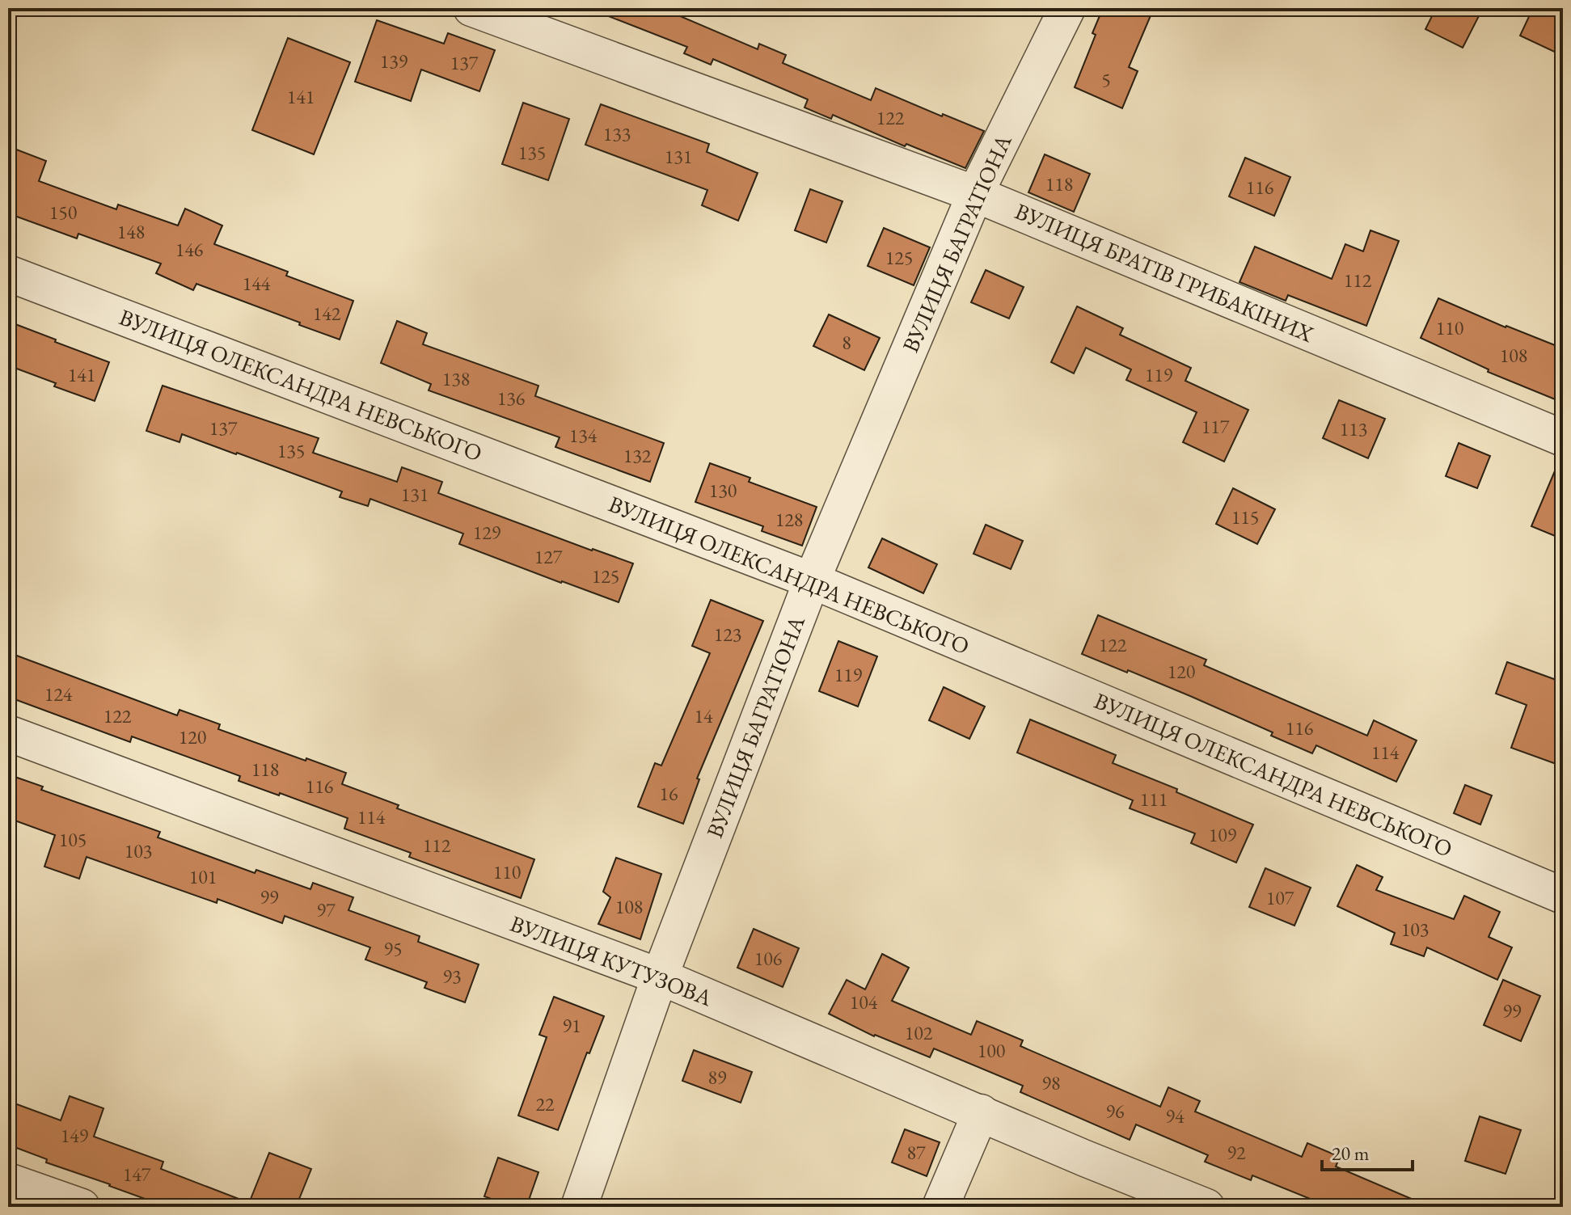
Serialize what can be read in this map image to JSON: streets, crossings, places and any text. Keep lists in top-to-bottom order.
{
  "streets": {
    "street": [
      "ВУЛИЦЯ БАГРАТІОНА",
      "ВУЛИЦЯ БРАТІВ ГРИБАКІНИХ",
      "ВУЛИЦЯ ОЛЕКСАНДРА НЕВСЬКОГО",
      "ВУЛИЦЯ КУТУЗОВА"
    ]
  },
  "crossings": [
    ["ВУЛИЦЯ БАГРАТІОНА", "ВУЛИЦЯ БРАТІВ ГРИБАКІНИХ"],
    ["ВУЛИЦЯ БАГРАТІОНА", "ВУЛИЦЯ ОЛЕКСАНДРА НЕВСЬКОГО"],
    ["ВУЛИЦЯ БАГРАТІОНА", "ВУЛИЦЯ КУТУЗОВА"]
  ],
  "house_numbers": [
    "139",
    "137",
    "5",
    "141",
    "122",
    "133",
    "135",
    "131",
    "118",
    "116",
    "150",
    "148",
    "146",
    "125",
    "112",
    "144",
    "142",
    "110",
    "8",
    "108",
    "141",
    "119",
    "138",
    "136",
    "117",
    "137",
    "113",
    "134",
    "135",
    "132",
    "130",
    "131",
    "115",
    "128",
    "129",
    "127",
    "125",
    "123",
    "122",
    "120",
    "119",
    "124",
    "122",
    "14",
    "116",
    "120",
    "114",
    "118",
    "116",
    "16",
    "111",
    "114",
    "109",
    "105",
    "112",
    "103",
    "110",
    "101",
    "99",
    "107",
    "108",
    "97",
    "103",
    "95",
    "106",
    "93",
    "104",
    "99",
    "91",
    "102",
    "100",
    "89",
    "98",
    "22",
    "96",
    "94",
    "149",
    "87",
    "92",
    "147"
  ],
  "scale_bar": "20 m"
}
